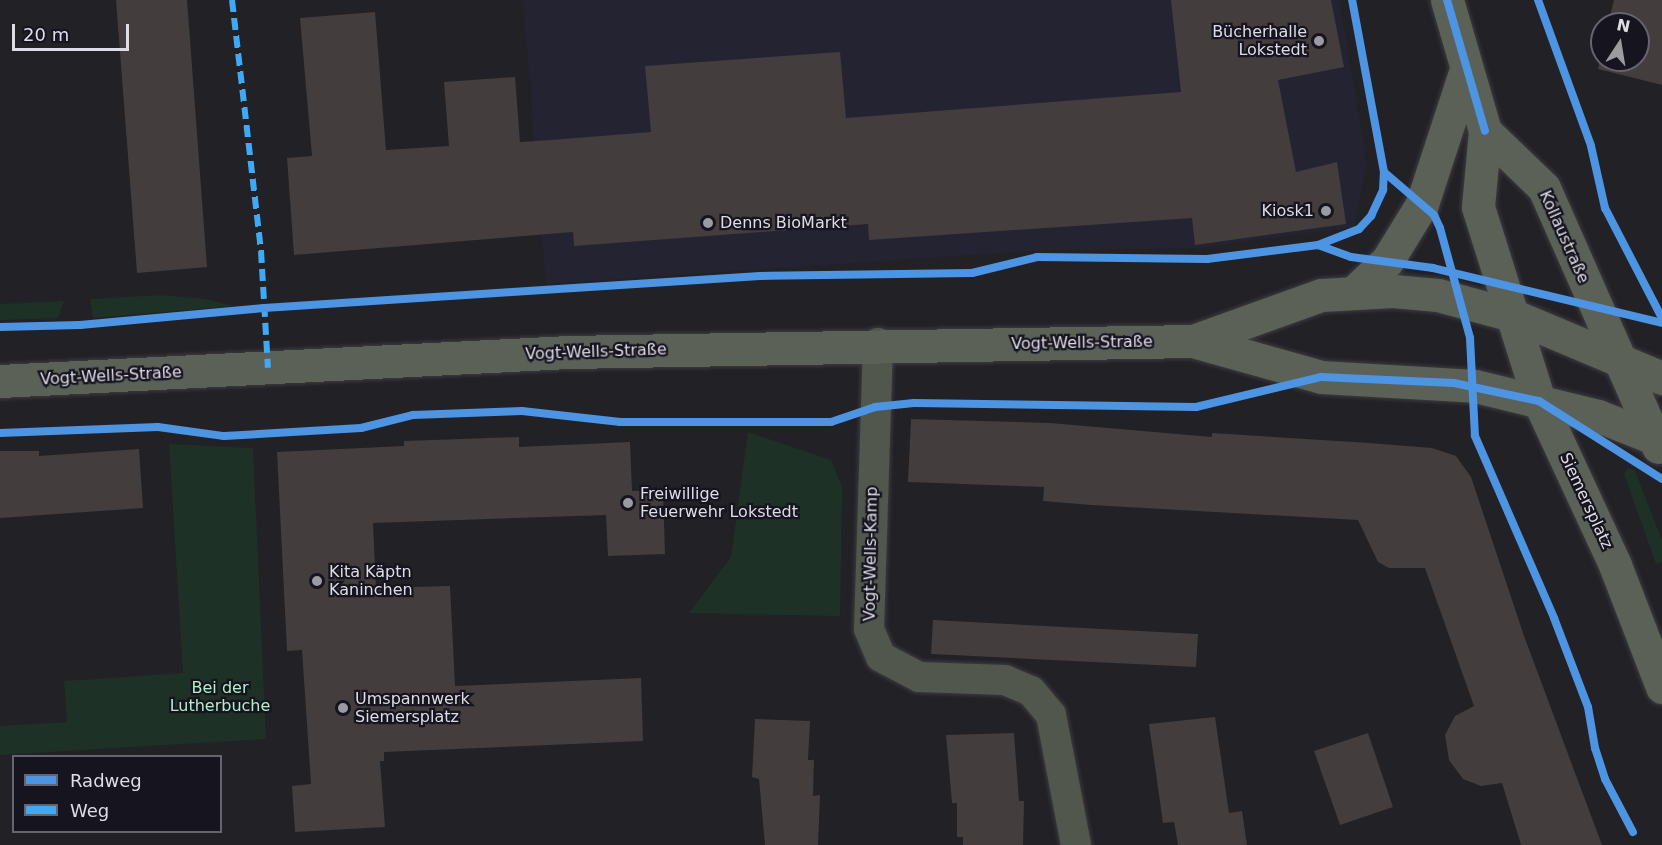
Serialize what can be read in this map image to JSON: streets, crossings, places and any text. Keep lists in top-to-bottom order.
{
  "streets": {
    "main road": ["Kollaustraße", "Vogt-Wells-Straße", "Siemersplatz"],
    "street": ["Vogt-Wells-Kamp"]
  },
  "crossings": [
    ["Kollaustraße", "Vogt-Wells-Straße"],
    ["Kollaustraße", "Siemersplatz"],
    ["Vogt-Wells-Straße", "Siemersplatz"],
    ["Vogt-Wells-Straße", "Vogt-Wells-Kamp"]
  ],
  "parks": ["Bei der Lutherbuche"],
  "places": [
    "Bücherhalle Lokstedt",
    "Kiosk1",
    "Denns BioMarkt",
    "Freiwillige Feuerwehr Lokstedt",
    "Kita Käptn Kaninchen",
    "Umspannwerk Siemersplatz"
  ],
  "legend": ["Radweg", "Weg"],
  "scale_bar": "20 m",
  "north": "top"
}
